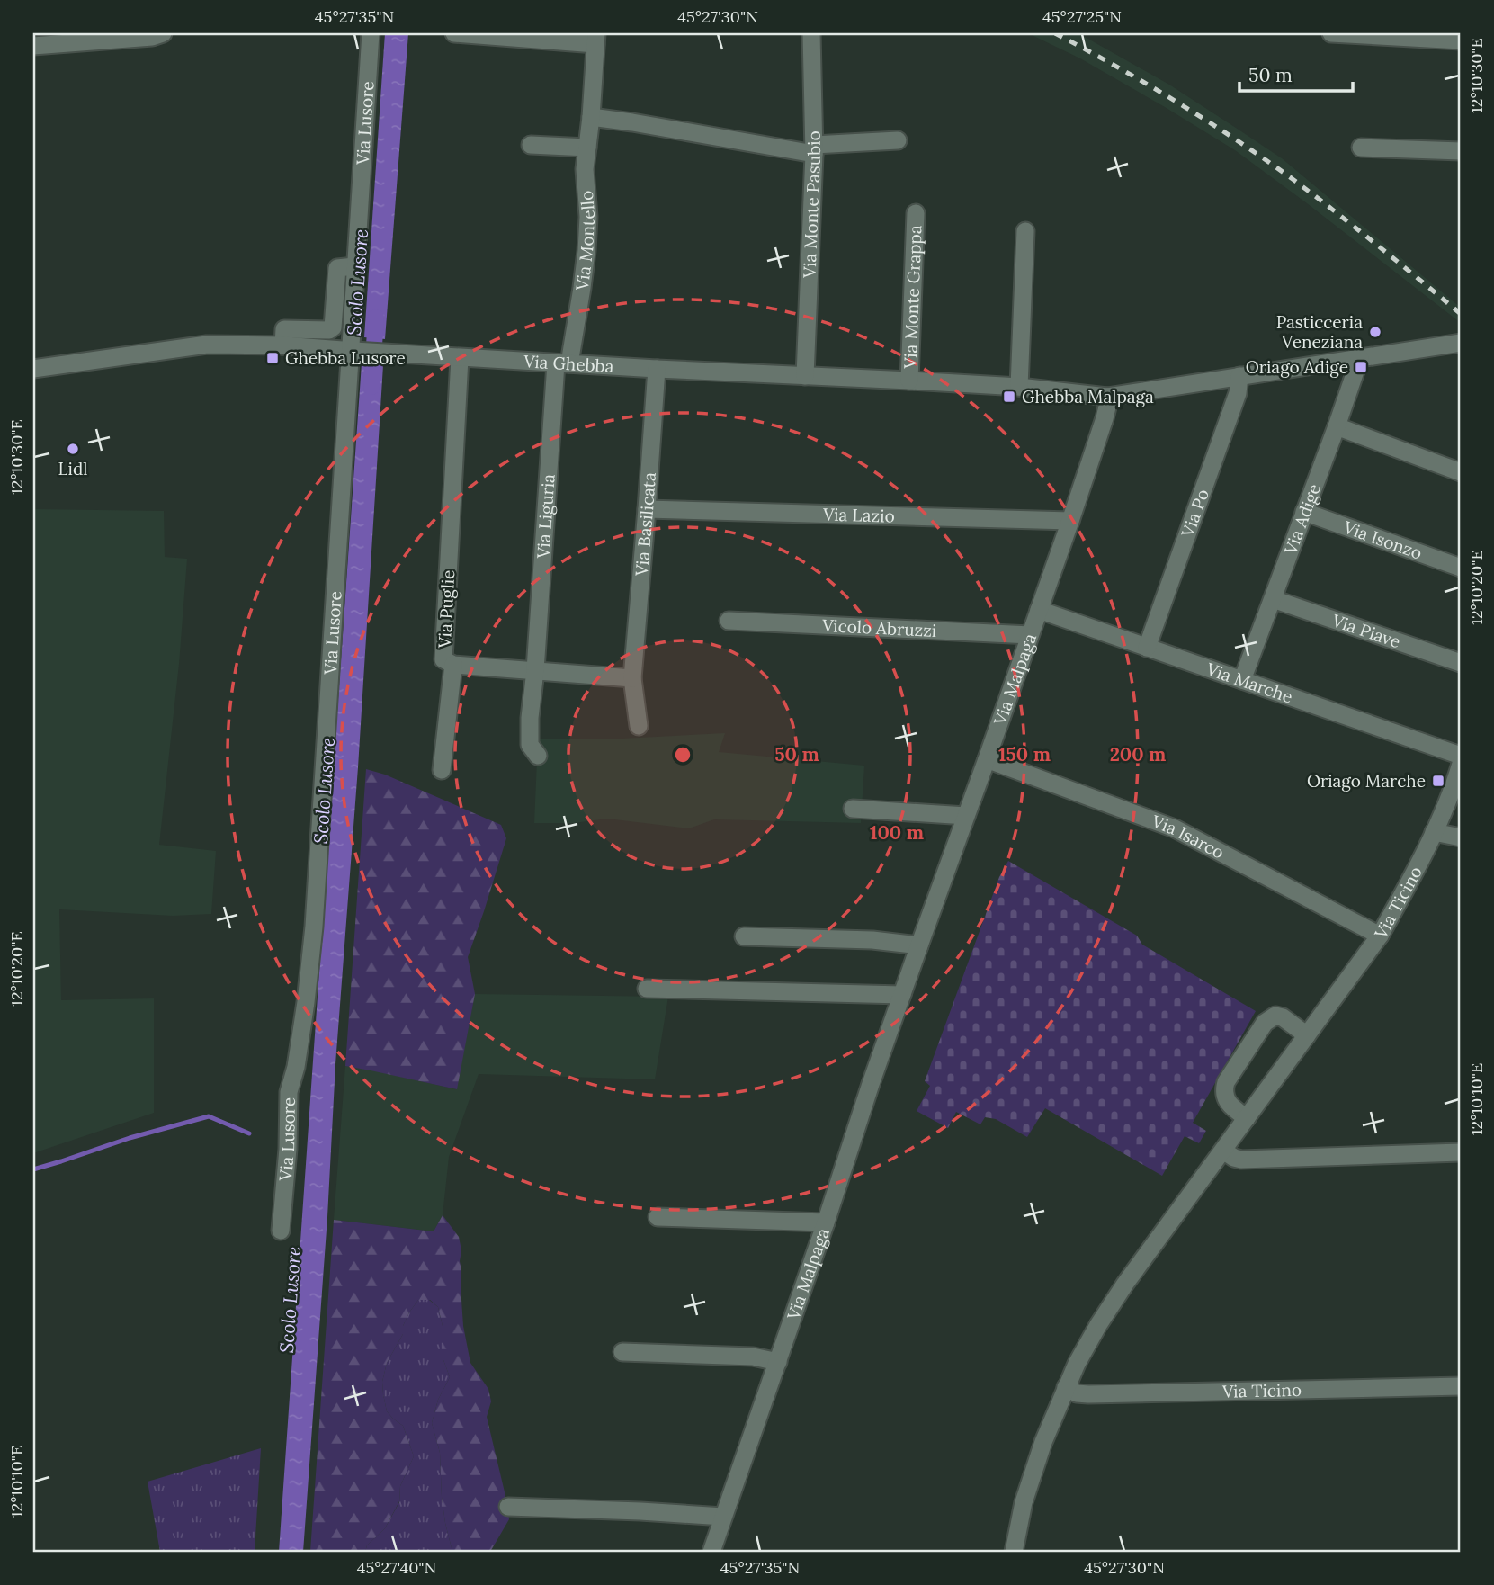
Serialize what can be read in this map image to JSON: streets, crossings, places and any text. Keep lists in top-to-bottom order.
{
  "streets": {
    "street": [
      "Via Lusore",
      "Via Monte Pasubio",
      "Via Montello",
      "Via Monte Grappa",
      "Via Ghebba",
      "Via Po",
      "Via Lazio",
      "Via Liguria",
      "Via Adige",
      "Via Basilicata",
      "Via Isonzo",
      "Via Puglie",
      "Vicolo Abruzzi",
      "Via Piave",
      "Via Malpaga",
      "Via Marche",
      "Via Isarco",
      "Via Ticino"
    ]
  },
  "crossings": [
    ["Via Lusore", "Via Ghebba"],
    ["Via Monte Pasubio", "Via Ghebba"],
    ["Via Montello", "Via Ghebba"],
    ["Via Montello", "Via Liguria"],
    ["Via Monte Grappa", "Via Ghebba"],
    ["Via Ghebba", "Via Po"],
    ["Via Ghebba", "Via Liguria"],
    ["Via Ghebba", "Via Adige"],
    ["Via Ghebba", "Via Basilicata"],
    ["Via Ghebba", "Via Puglie"],
    ["Via Ghebba", "Via Malpaga"],
    ["Via Po", "Via Marche"],
    ["Via Lazio", "Via Basilicata"],
    ["Via Lazio", "Via Malpaga"],
    ["Via Liguria", "Via Puglie"],
    ["Via Adige", "Via Isonzo"],
    ["Via Adige", "Via Piave"],
    ["Via Adige", "Via Marche"],
    ["Via Basilicata", "Via Puglie"],
    ["Vicolo Abruzzi", "Via Malpaga"],
    ["Via Malpaga", "Via Marche"],
    ["Via Malpaga", "Via Isarco"],
    ["Via Isarco", "Via Ticino"]
  ],
  "water": ["Scolo Lusore"],
  "places": {
    "other": ["Pasticceria Veneziana", "Lidl"],
    "transit": [
      "Ghebba Lusore",
      "Oriago Adige",
      "Ghebba Malpaga",
      "Oriago Marche"
    ]
  },
  "scale_bar": "50 m",
  "coordinates": [
    "45°27'35\"N",
    "45°27'30\"N",
    "45°27'25\"N",
    "12°10'30\"E",
    "12°10'20\"E",
    "12°10'10\"E",
    "45°27'40\"N"
  ],
  "rings": [
    "50 m",
    "150 m",
    "200 m",
    "100 m"
  ]
}
